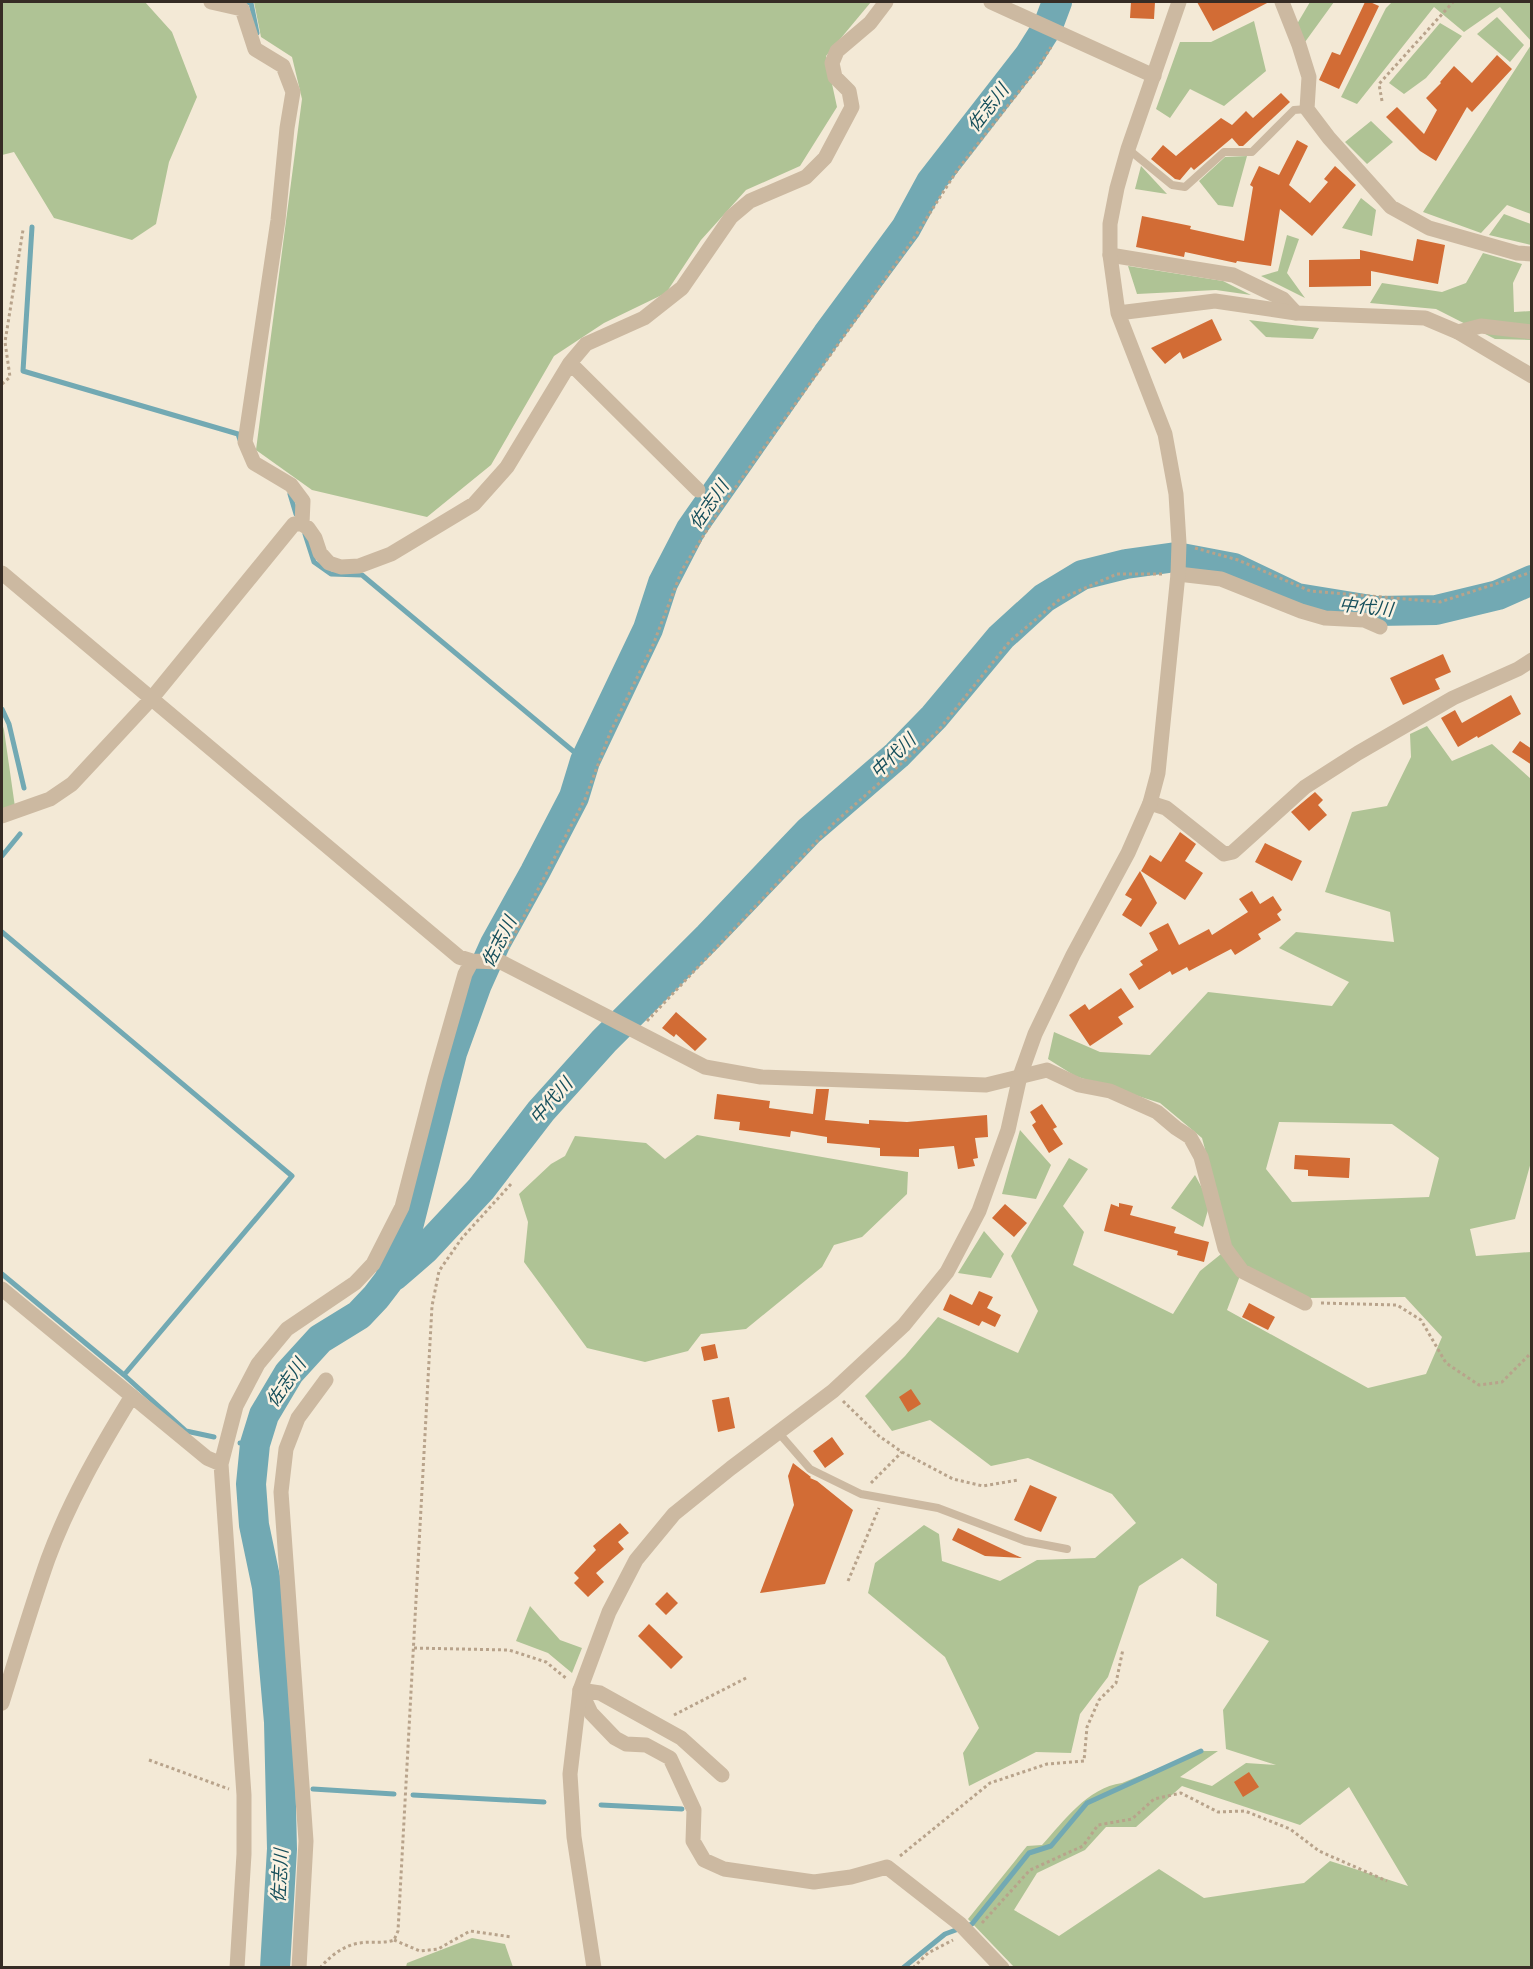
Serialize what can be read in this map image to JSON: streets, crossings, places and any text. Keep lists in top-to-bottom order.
{
  "water": ["佐志川", "中代川"]
}
